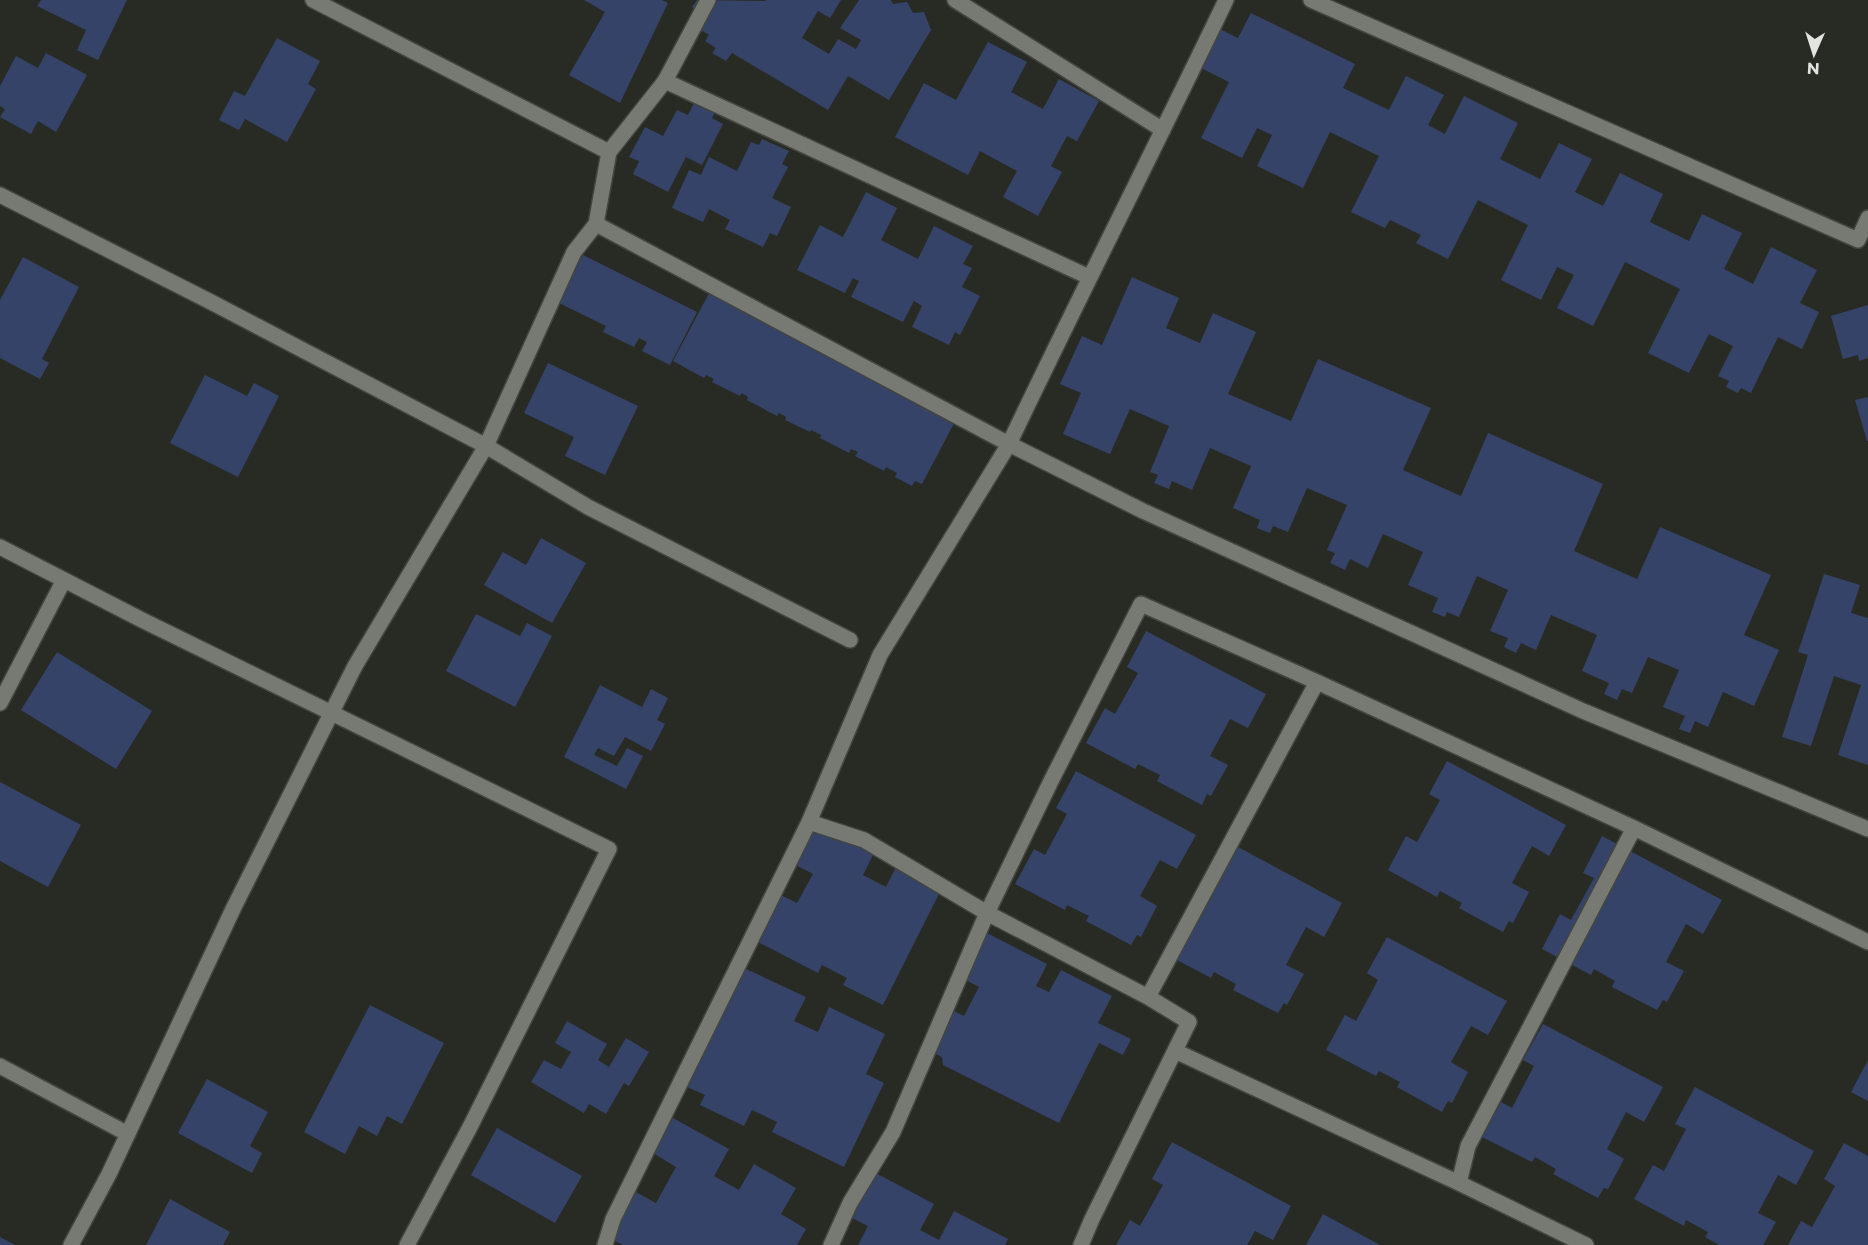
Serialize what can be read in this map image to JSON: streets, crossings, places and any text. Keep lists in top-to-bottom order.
{
  "north": "bottom"
}
